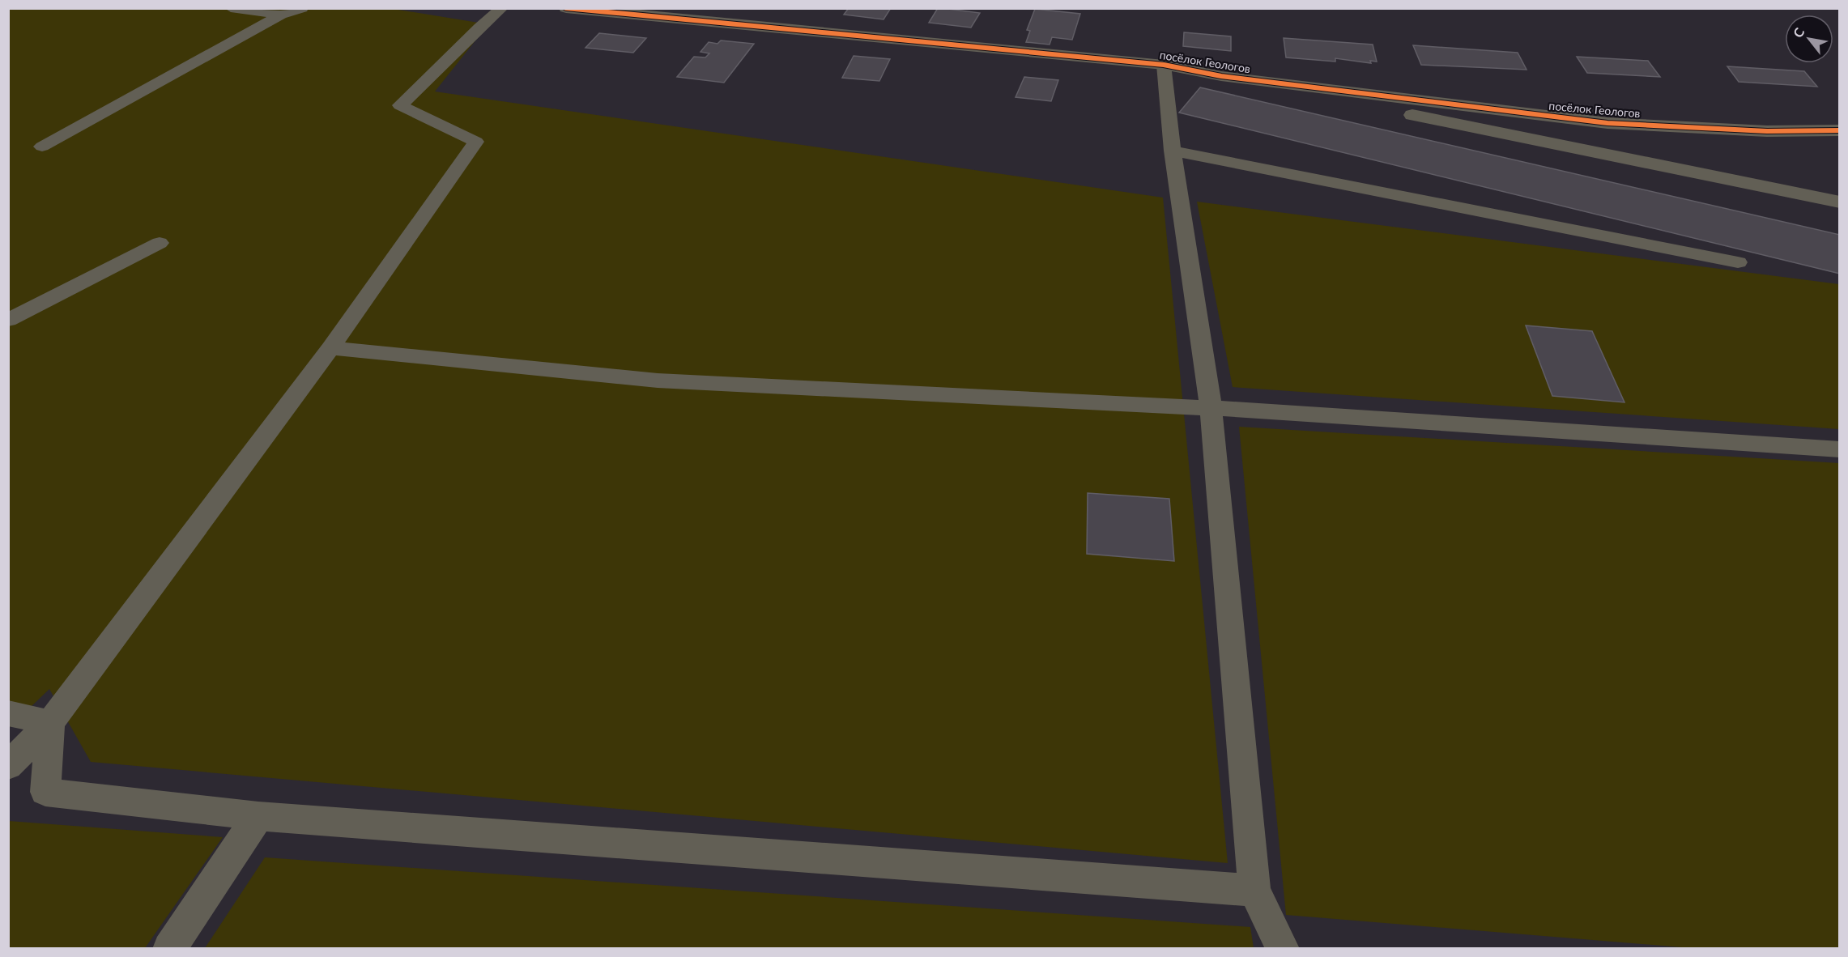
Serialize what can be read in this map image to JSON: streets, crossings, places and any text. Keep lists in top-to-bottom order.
{
  "streets": {
    "street": ["посёлок Геологов"]
  },
  "north": "top left"
}
